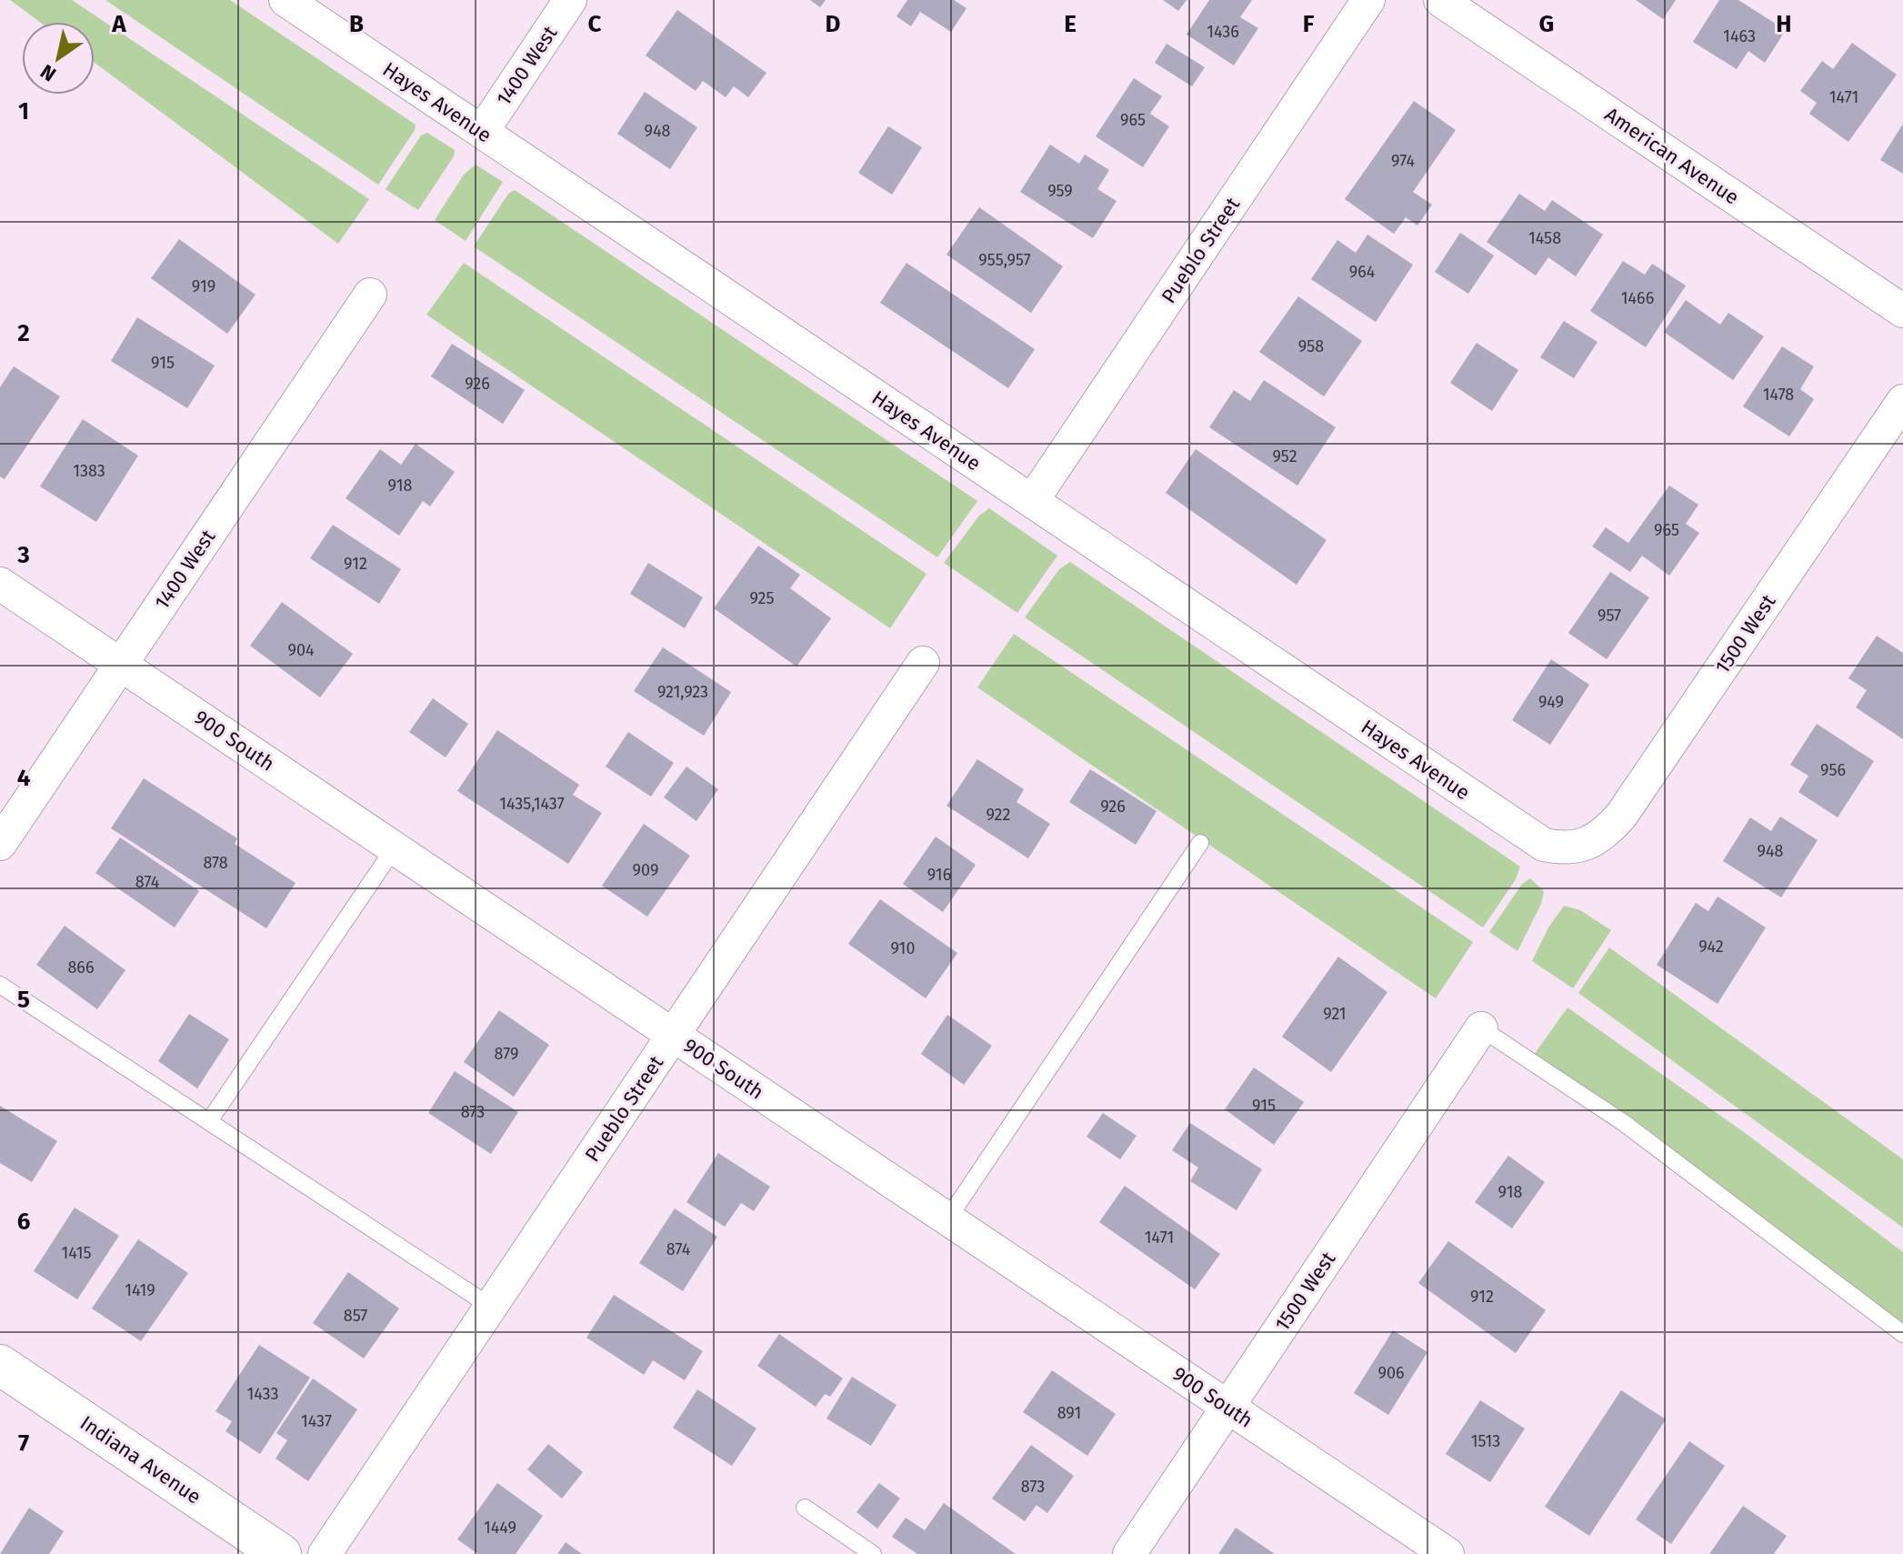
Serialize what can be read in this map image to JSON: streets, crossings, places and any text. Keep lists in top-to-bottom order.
{
  "streets": {
    "street": [
      "1400 West",
      "Hayes Avenue",
      "American Avenue",
      "Pueblo Street",
      "1500 West",
      "900 South",
      "Indiana Avenue"
    ]
  },
  "crossings": [
    ["1400 West", "Hayes Avenue"],
    ["1400 West", "900 South"],
    ["Hayes Avenue", "Pueblo Street"],
    ["Hayes Avenue", "1500 West"],
    ["Pueblo Street", "900 South"],
    ["1500 West", "900 South"]
  ],
  "house_numbers": [
    "1436",
    "1463",
    "1471",
    "965",
    "948",
    "974",
    "959",
    "1458",
    "955,957",
    "964",
    "919",
    "1466",
    "958",
    "915",
    "926",
    "1478",
    "952",
    "1383",
    "918",
    "965",
    "912",
    "925",
    "957",
    "904",
    "921,923",
    "949",
    "956",
    "1435,1437",
    "926",
    "922",
    "948",
    "878",
    "909",
    "916",
    "874",
    "942",
    "910",
    "866",
    "921",
    "879",
    "915",
    "873",
    "918",
    "1471",
    "874",
    "1415",
    "1419",
    "912",
    "857",
    "906",
    "1433",
    "891",
    "1437",
    "1513",
    "873",
    "1449"
  ],
  "north": "bottom left",
  "grid": {
    "columns": [
      "A",
      "B",
      "C",
      "D",
      "E",
      "F",
      "G",
      "H"
    ],
    "rows": [
      "1",
      "2",
      "3",
      "4",
      "5",
      "6",
      "7"
    ]
  }
}
